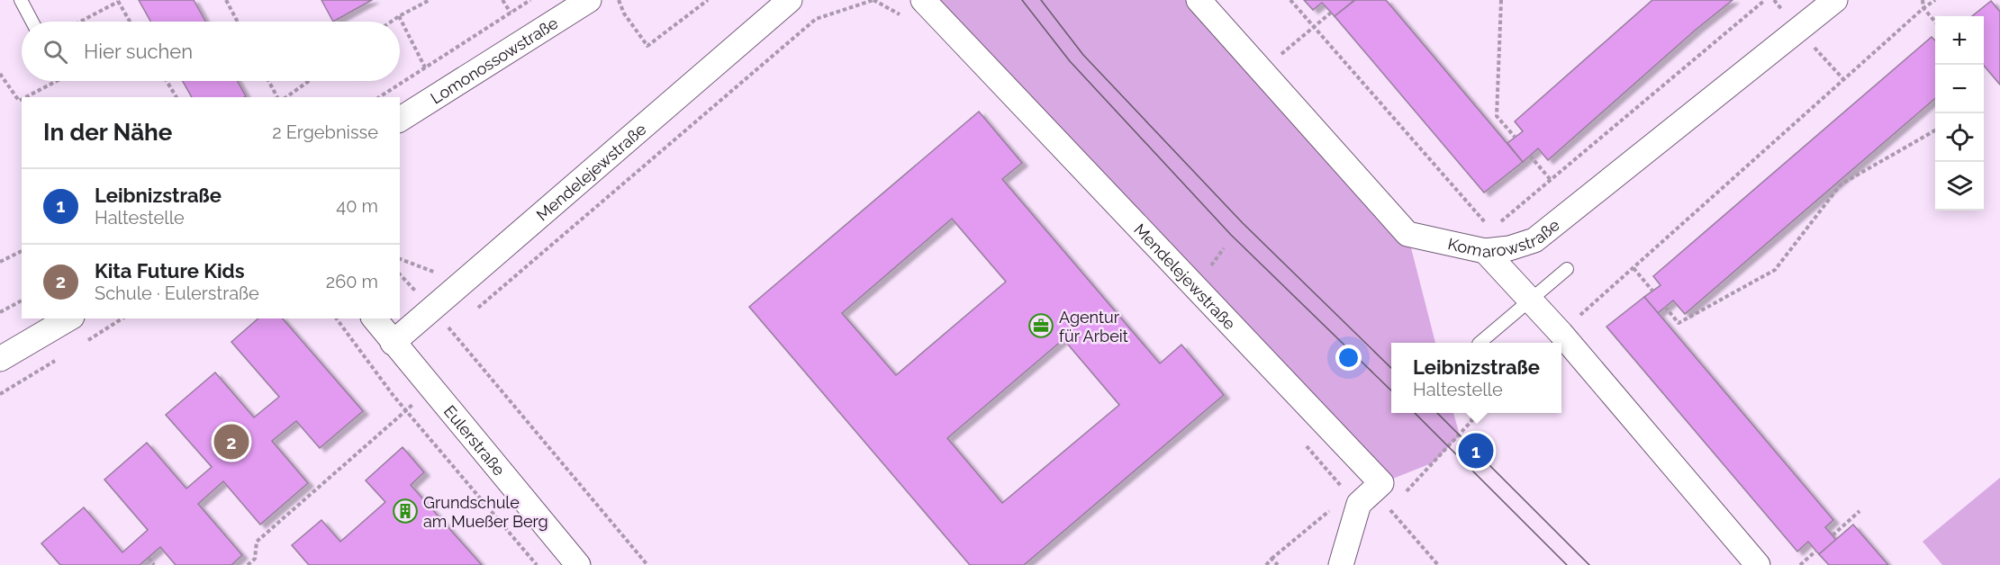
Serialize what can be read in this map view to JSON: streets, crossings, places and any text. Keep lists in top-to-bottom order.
{
  "streets": {
    "street": [
      "Lomonossowstraße",
      "Mendelejewstraße",
      "Komarowstraße",
      "Eulerstraße"
    ]
  },
  "crossings": [
    ["Mendelejewstraße", "Eulerstraße"]
  ],
  "places": {
    "office": ["Agentur für Arbeit"],
    "building": ["Grundschule am Mueßer Berg"]
  },
  "page": {
    "map_buttons": ["+", "−"],
    "search": "Hier suchen",
    "heading": ["In der Nähe", "2 Ergebnisse"],
    "list": [
      {
        "mark": "1",
        "name": "Leibnizstraße",
        "note": "Haltestelle",
        "value": "40 m"
      },
      {
        "mark": "2",
        "name": "Kita Future Kids",
        "note": "Schule · Eulerstraße",
        "value": "260 m"
      }
    ],
    "popup": ["Leibnizstraße", "Haltestelle"],
    "pins": ["2", "1"]
  }
}
